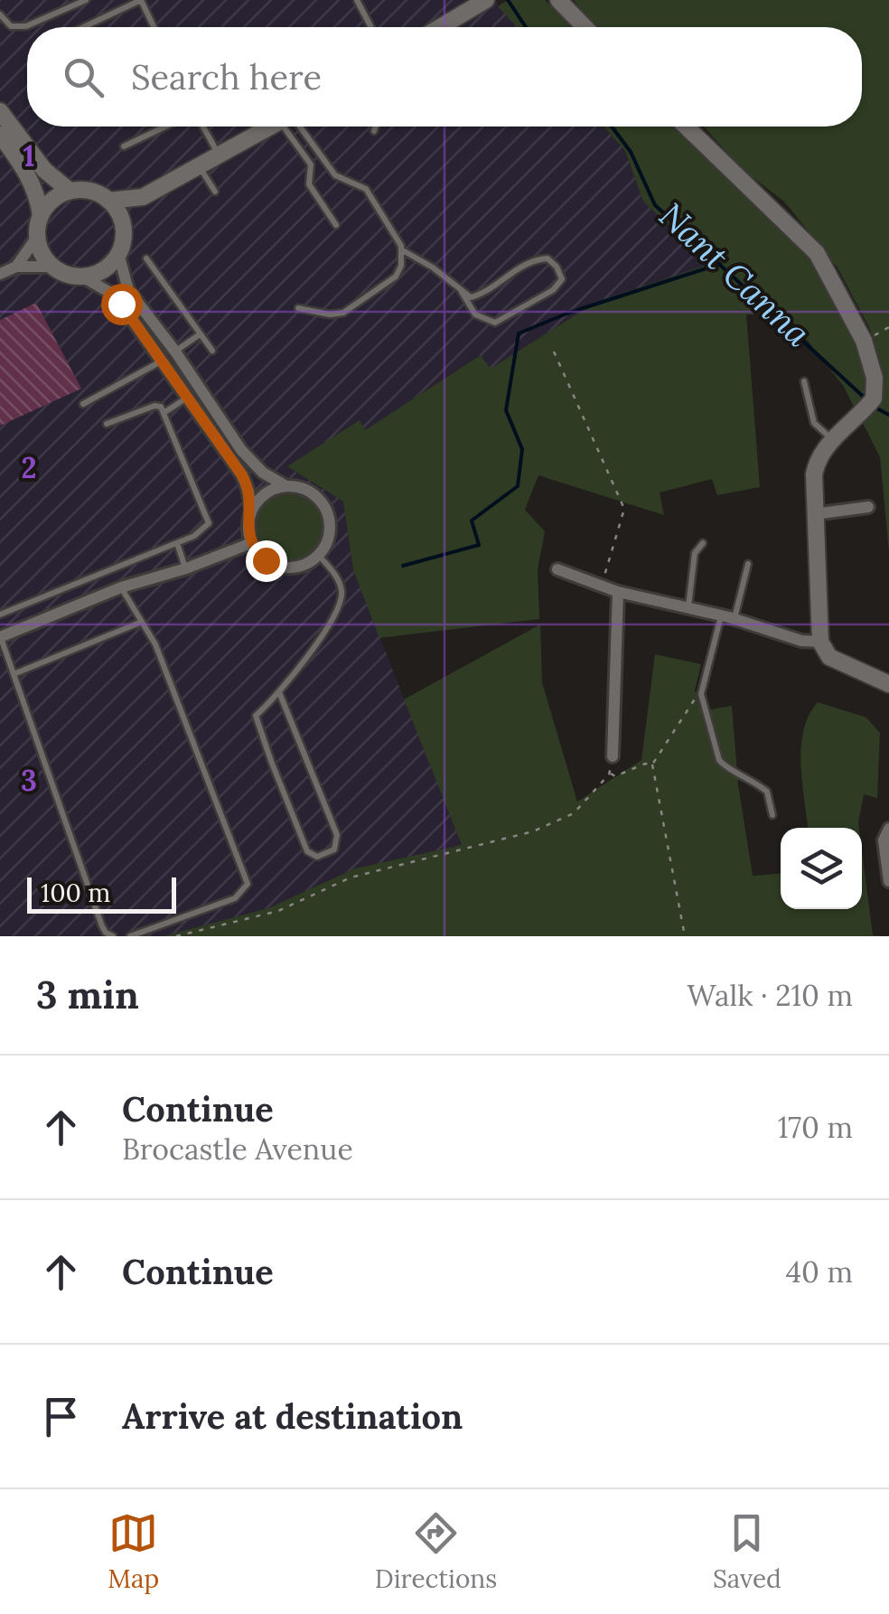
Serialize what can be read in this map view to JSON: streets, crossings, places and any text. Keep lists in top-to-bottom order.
{
  "water": ["Nant Canna"],
  "scale_bar": "100 m",
  "page": {
    "search": "Search here",
    "scale": "100 m",
    "heading": ["3 min", "Walk · 210 m"],
    "list": [
      ["Continue", "Brocastle Avenue", "170 m"],
      ["Continue", "40 m"],
      "Arrive at destination"
    ],
    "nav": ["Map", "Directions", "Saved"]
  },
  "grid": {
    "rows": ["1", "2", "3"]
  }
}
